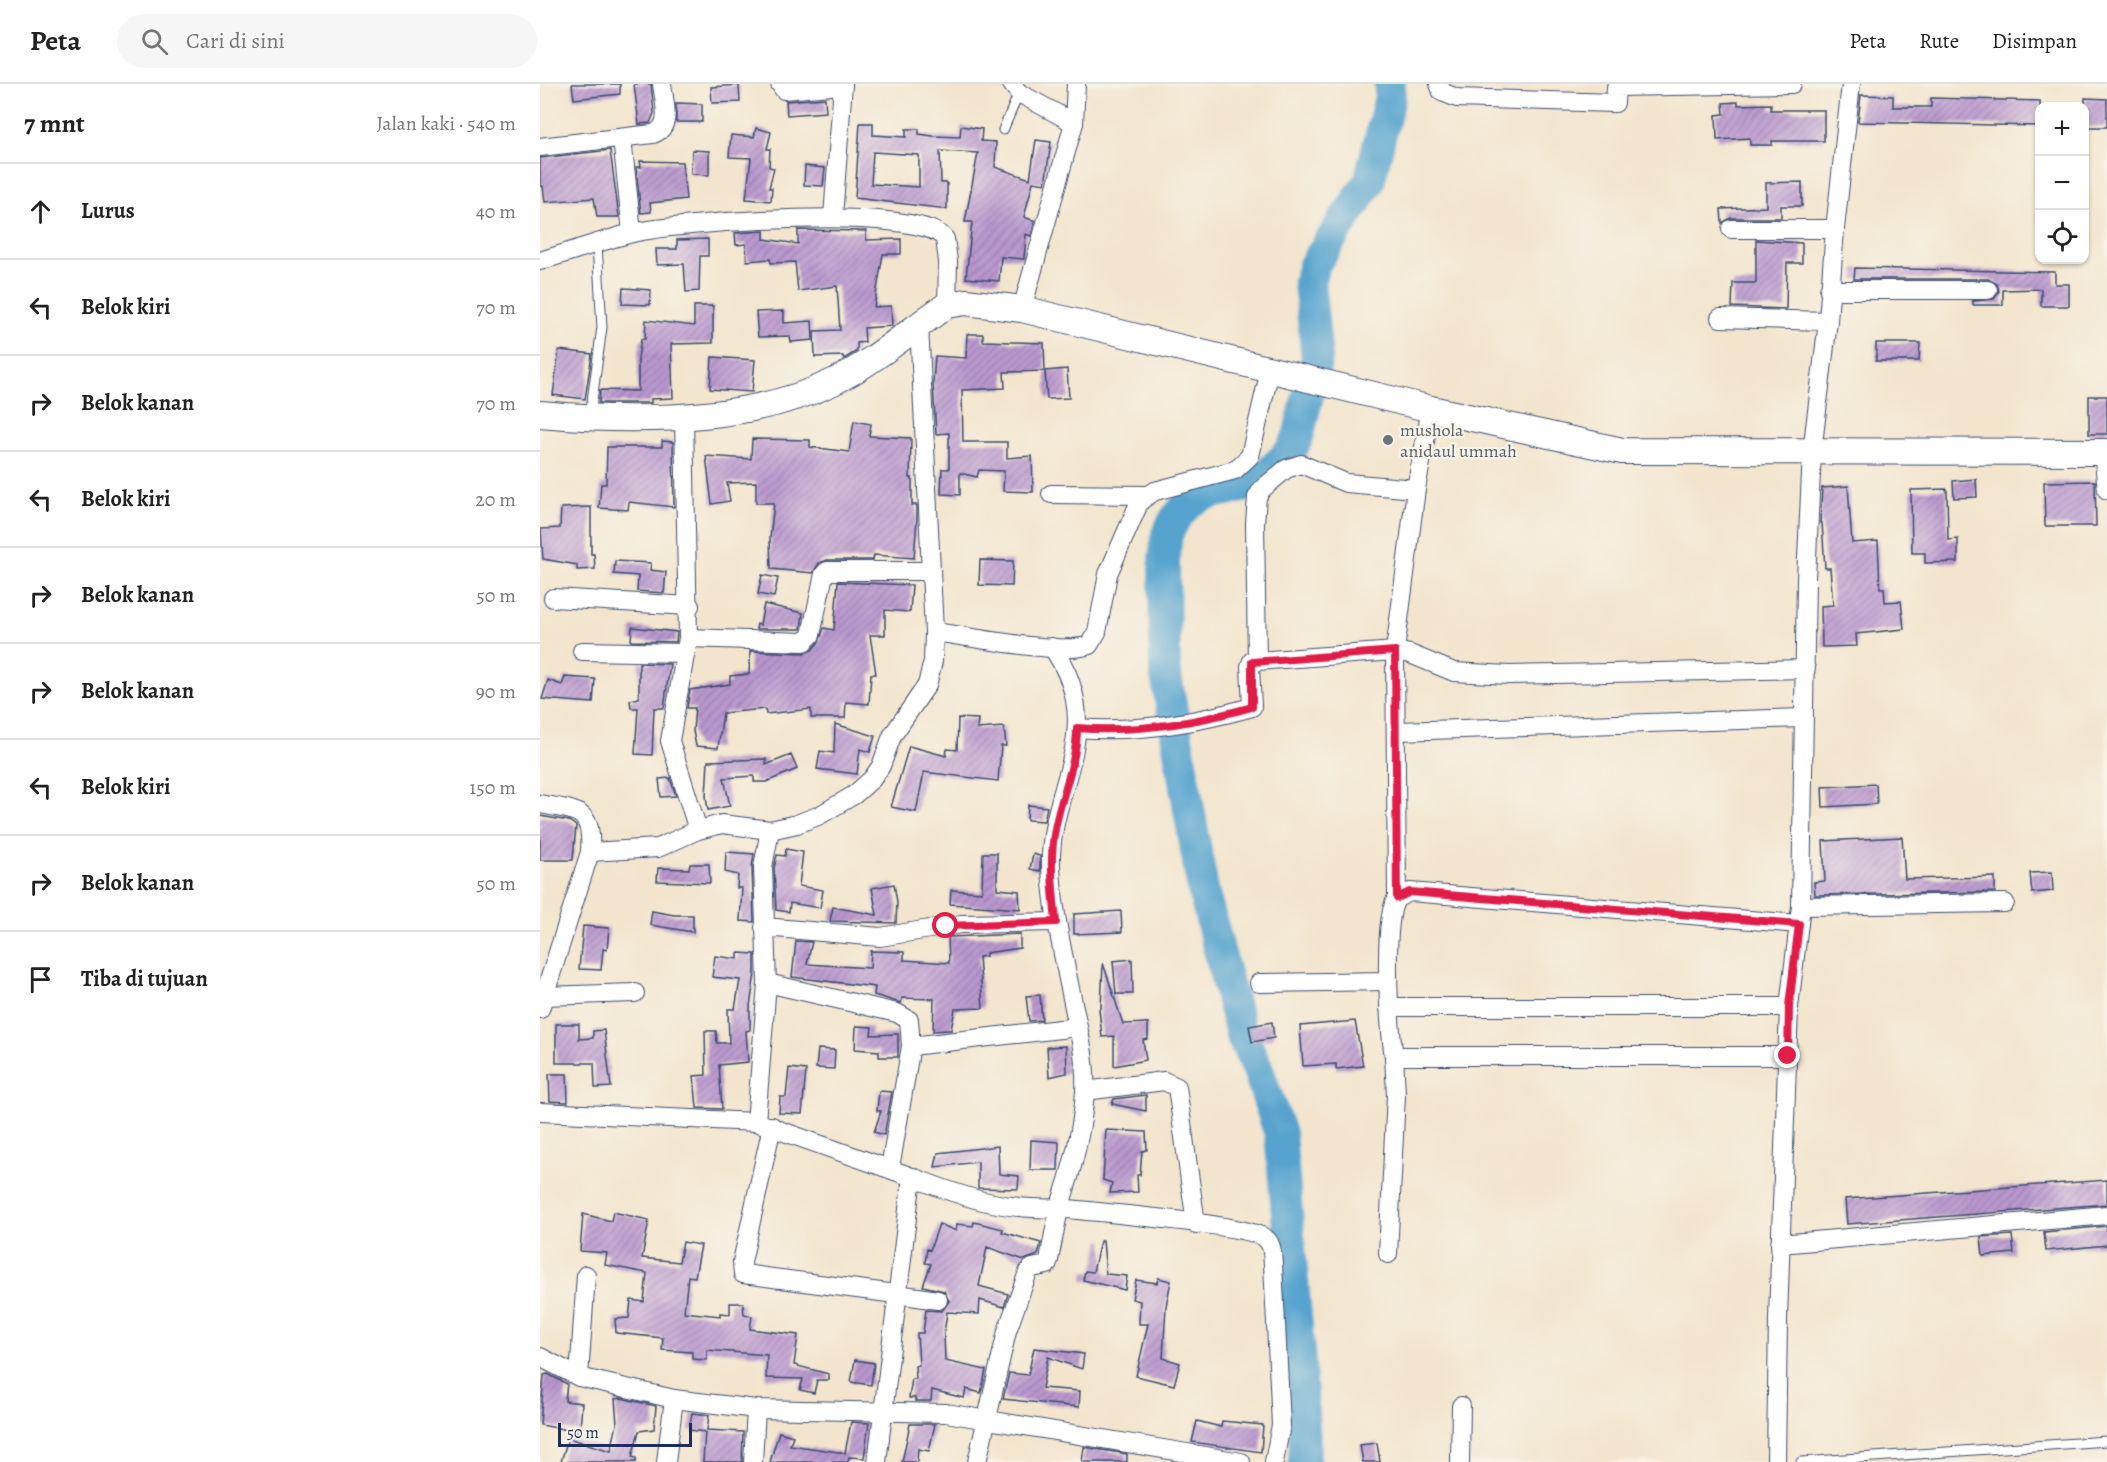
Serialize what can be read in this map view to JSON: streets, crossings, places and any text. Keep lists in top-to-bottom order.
{
  "places": ["mushola anidaul ummah"],
  "scale_bar": "50 m",
  "page": {
    "header": "Peta",
    "search": "Cari di sini",
    "nav": ["Peta", "Rute", "Disimpan"],
    "heading": ["7 mnt", "Jalan kaki · 540 m"],
    "map_buttons": ["+", "−"],
    "list": [
      ["Lurus", "40 m"],
      ["Belok kiri", "70 m"],
      ["Belok kanan", "70 m"],
      ["Belok kiri", "20 m"],
      ["Belok kanan", "50 m"],
      ["Belok kanan", "90 m"],
      ["Belok kiri", "150 m"],
      ["Belok kanan", "50 m"],
      "Tiba di tujuan"
    ],
    "scale": "50 m"
  }
}
